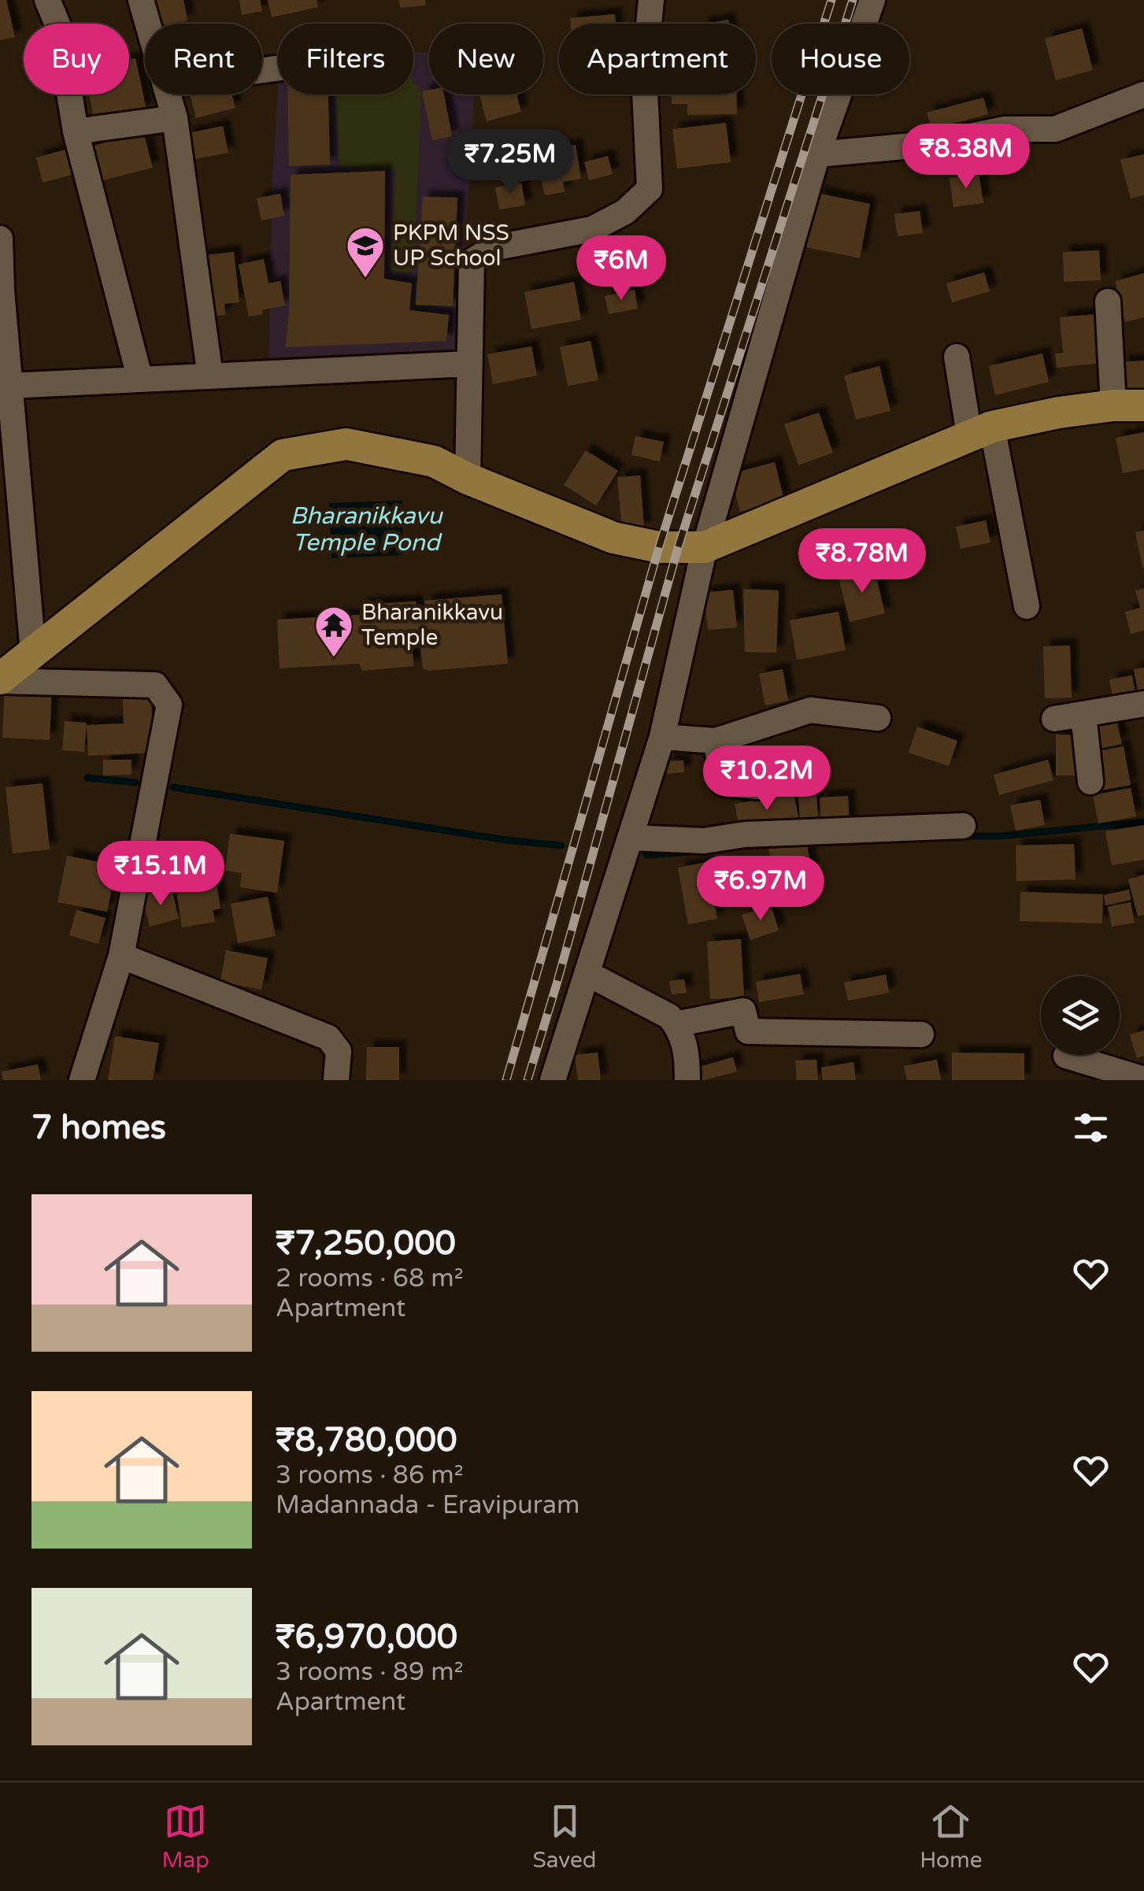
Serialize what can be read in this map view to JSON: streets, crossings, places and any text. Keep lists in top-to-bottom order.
{
  "water": ["Bharanikkavu Temple Pond"],
  "places": {
    "school or university": ["PKPM NSS UP School"],
    "temple": ["Bharanikkavu Temple"]
  },
  "page": {
    "chip": [
      "Buy",
      "Rent",
      "Filters",
      "New",
      "Apartment",
      "House"
    ],
    "price": [
      "₹8.38M",
      "₹7.25M",
      "₹6M",
      "₹8.78M",
      "₹10.2M",
      "₹15.1M",
      "₹6.97M"
    ],
    "heading": "7 homes",
    "list": [
      {
        "name": "₹7,250,000",
        "note": "2 rooms · 68 m² · Apartment"
      },
      {
        "name": "₹8,780,000",
        "note": "3 rooms · 86 m² · Madannada - Eravipuram"
      },
      {
        "name": "₹6,970,000",
        "note": "3 rooms · 89 m² · Apartment"
      }
    ],
    "tabs": ["Map", "Saved", "Home"]
  }
}
